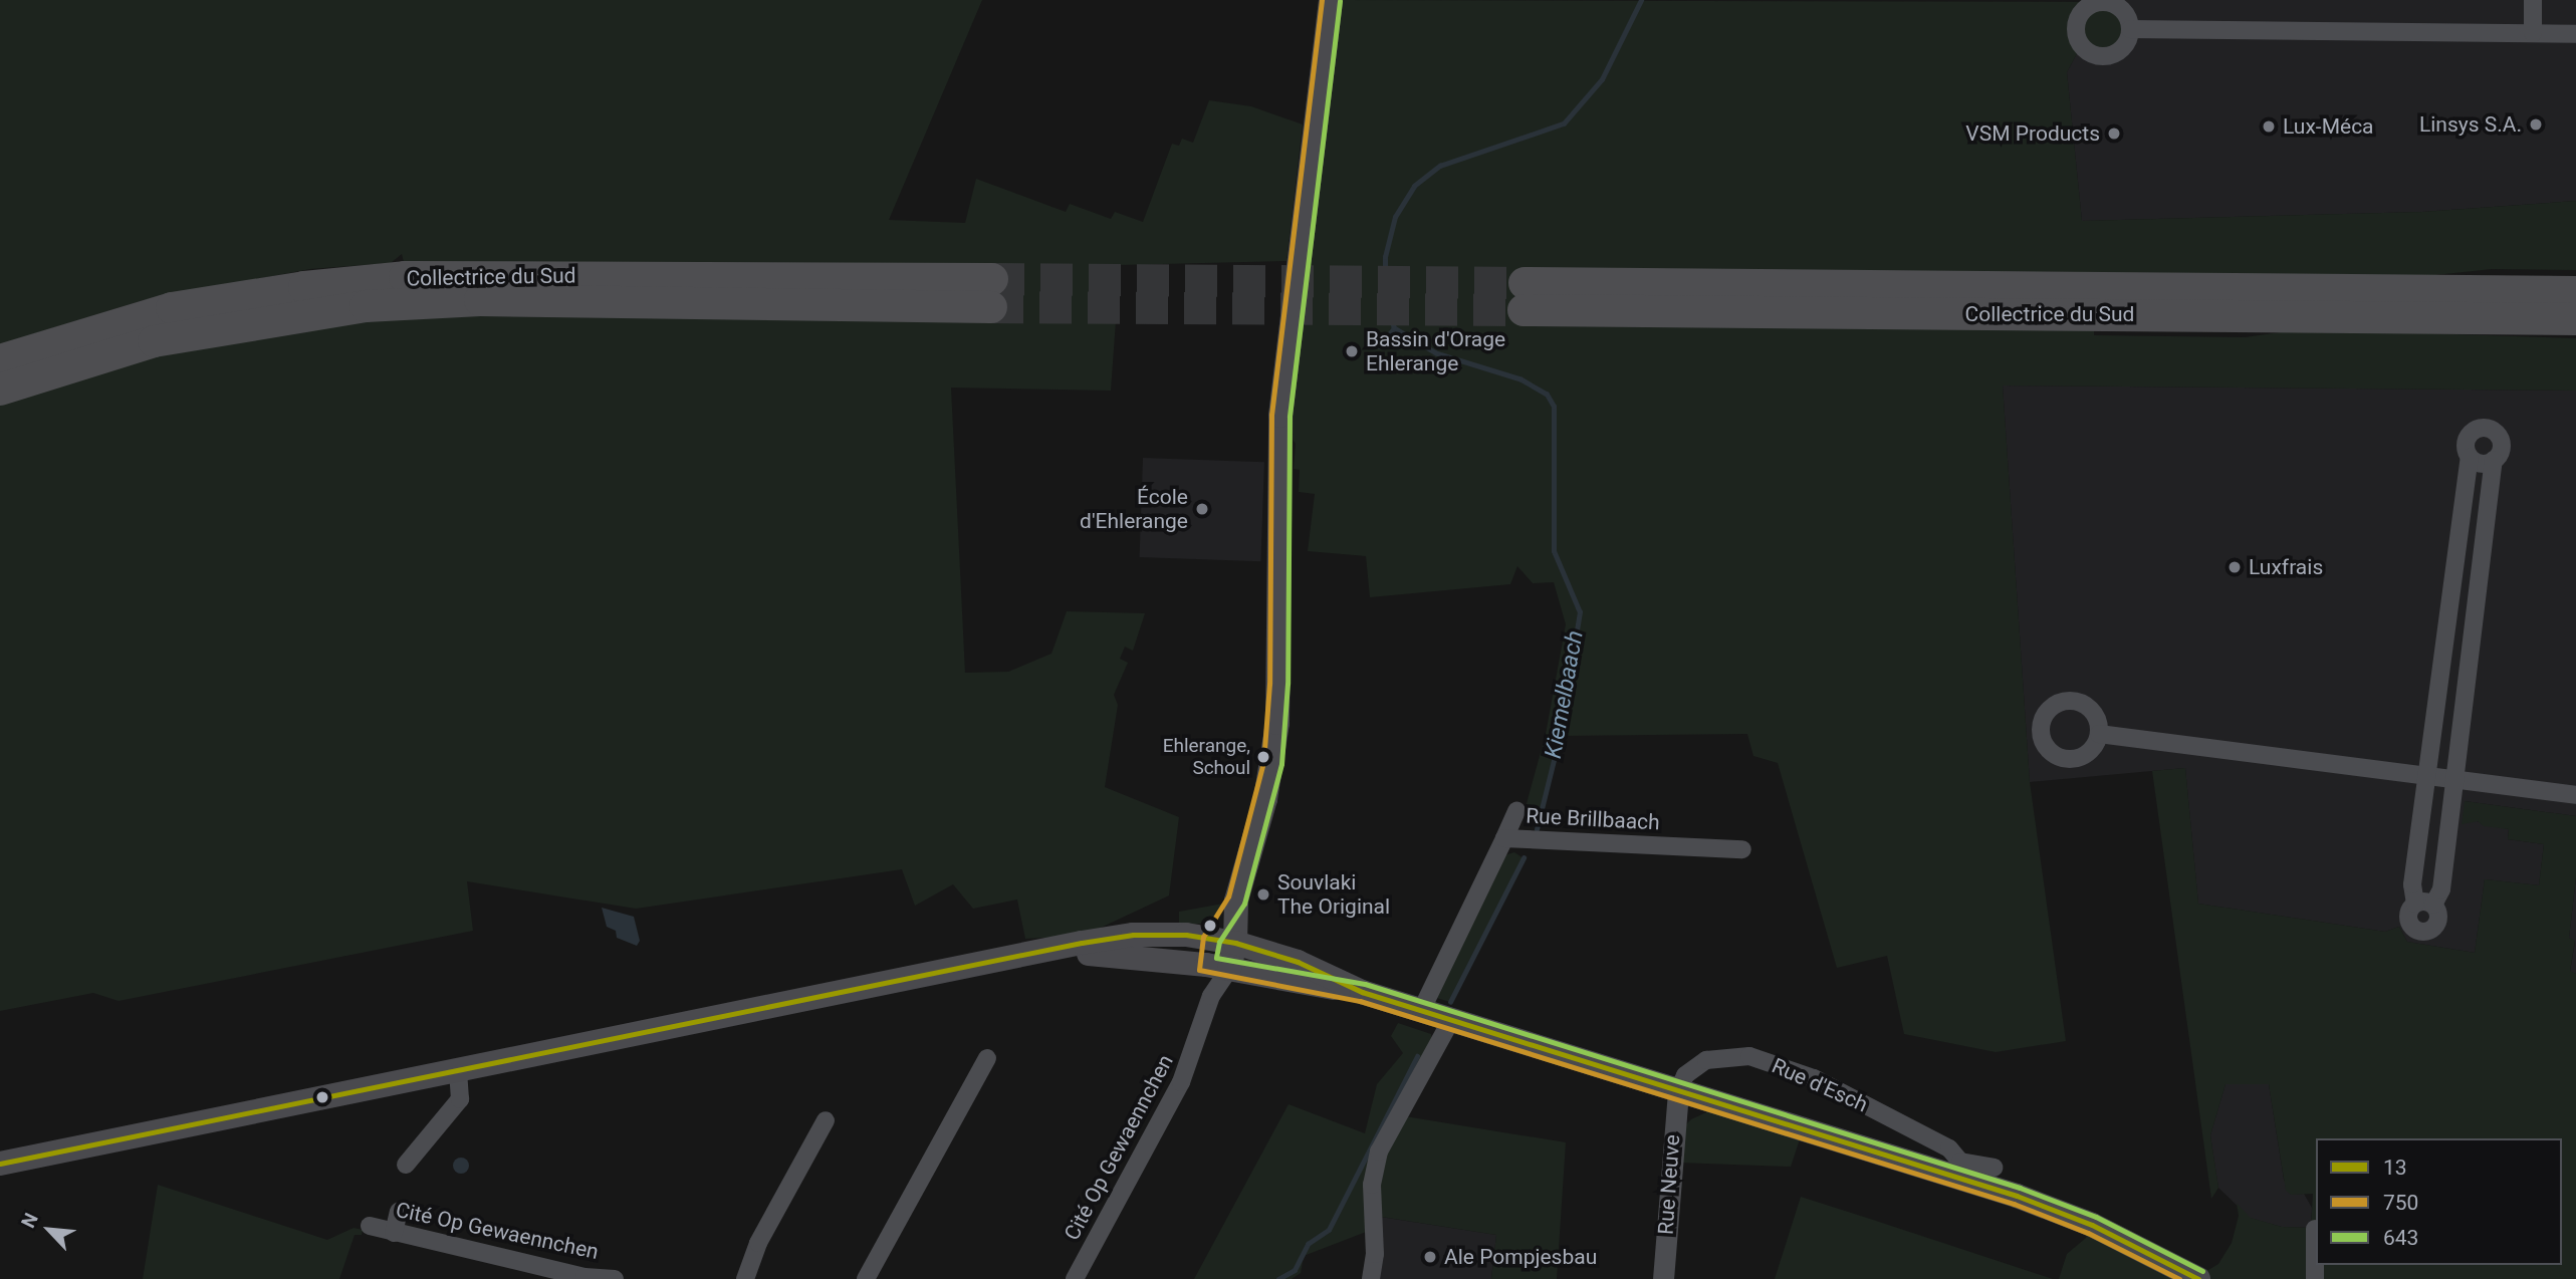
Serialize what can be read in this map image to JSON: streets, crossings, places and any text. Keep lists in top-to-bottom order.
{
  "streets": {
    "highway": ["Collectrice du Sud"],
    "main road": ["Rue d'Esch"],
    "street": ["Rue Brillbaach", "Cité Op Gewaennchen", "Rue Neuve"]
  },
  "crossings": [
    ["Rue Brillbaach", "Rue d'Esch"],
    ["Rue d'Esch", "Cité Op Gewaennchen"],
    ["Rue d'Esch", "Rue Neuve"]
  ],
  "water": ["Kiemelbaach"],
  "places": [
    "Linsys S.A.",
    "Lux-Méca",
    "VSM Products",
    "Bassin d'Orage Ehlerange",
    "École d'Ehlerange",
    "Luxfrais",
    "Ehlerange, Schoul",
    "Souvlaki The Original",
    "Ale Pompjesbau"
  ],
  "lines": ["transit line 750", "transit line 643", "transit line 13"],
  "legend": ["13", "750", "643"],
  "north": "top left"
}
